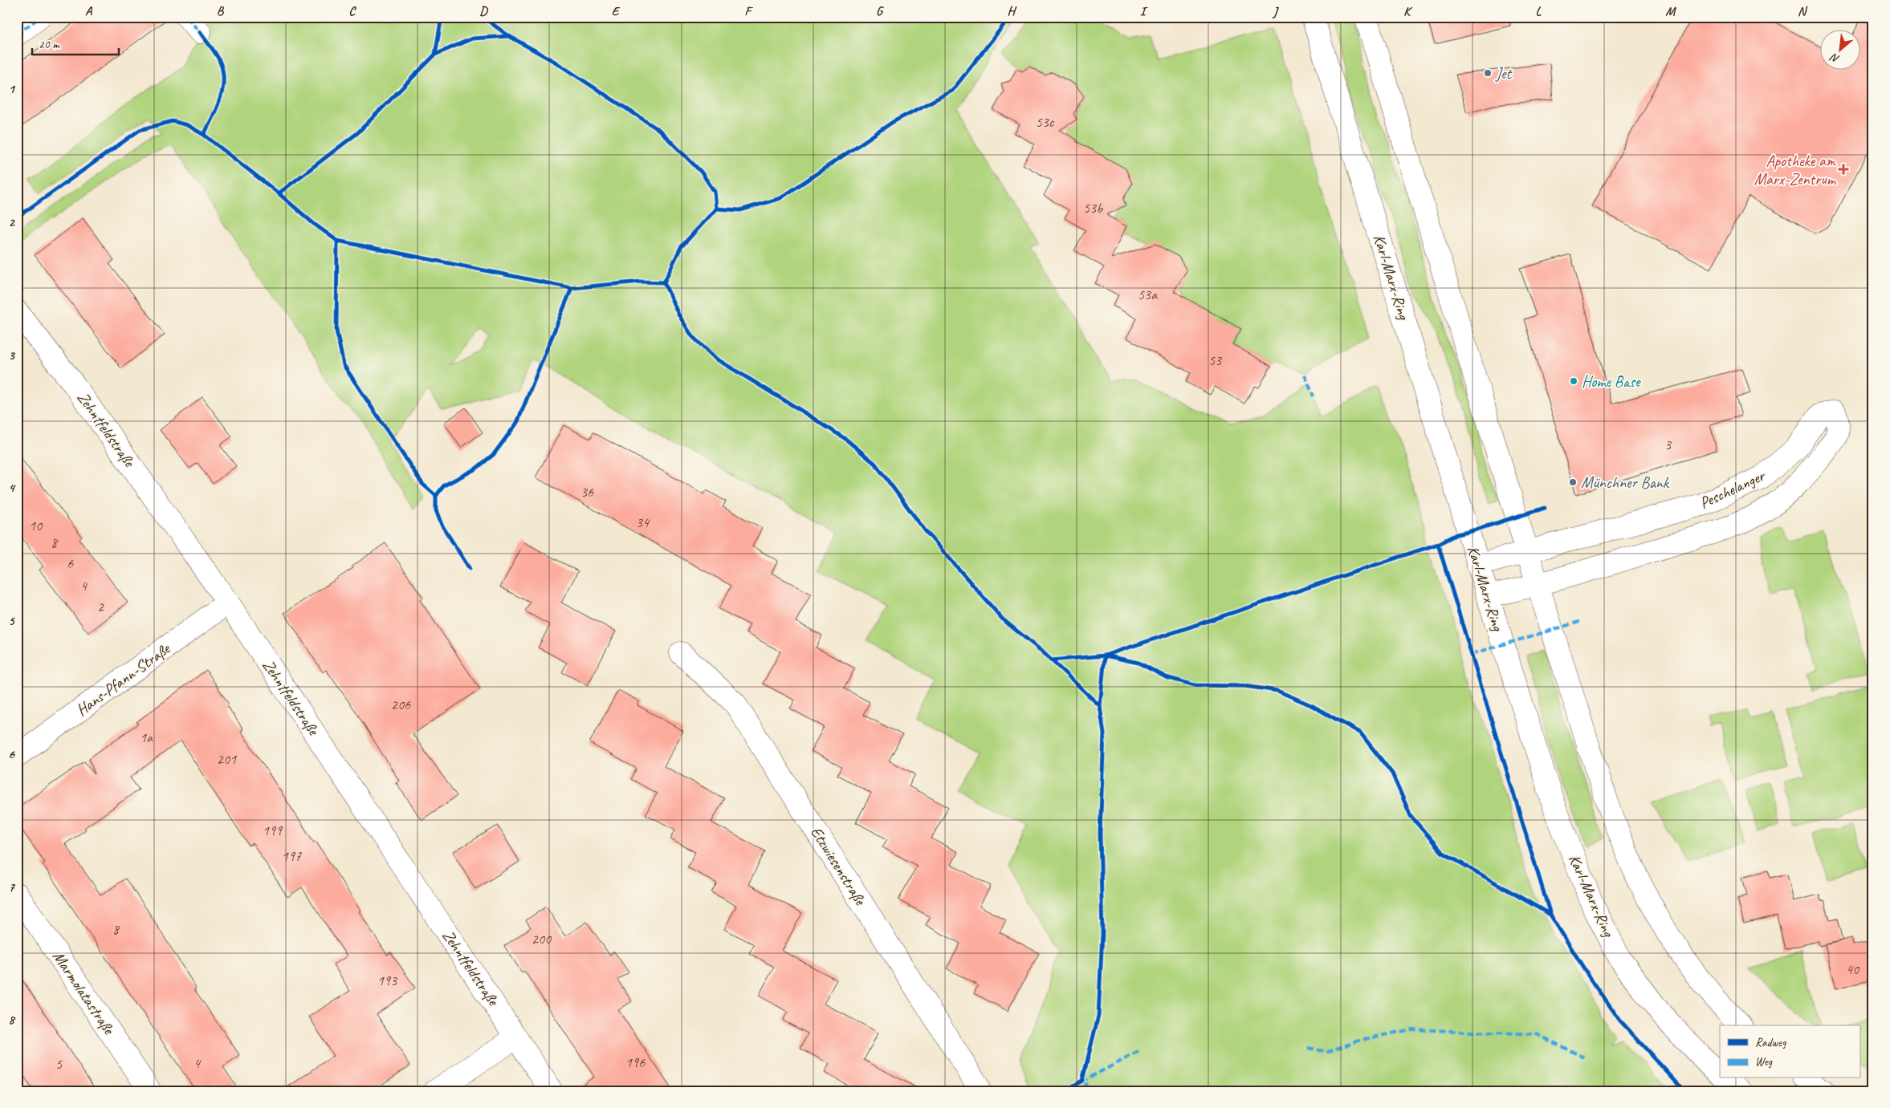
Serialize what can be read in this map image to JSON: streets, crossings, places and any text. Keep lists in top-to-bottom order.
{
  "streets": {
    "street": [
      "Karl-Marx-Ring",
      "Zehntfeldstraße",
      "Peschelanger",
      "Hans-Pfann-Straße",
      "Etzwiesenstraße",
      "Marmolatastraße"
    ]
  },
  "crossings": [
    ["Karl-Marx-Ring", "Peschelanger"],
    ["Zehntfeldstraße", "Hans-Pfann-Straße"]
  ],
  "places": {
    "other": ["Jet", "Home Base", "Münchner Bank"],
    "health": ["Apotheke am Marx-Zentrum"]
  },
  "house_numbers": [
    "53c",
    "53b",
    "53a",
    "53",
    "3",
    "36",
    "34",
    "10",
    "8",
    "6",
    "4",
    "2",
    "206",
    "1a",
    "201",
    "199",
    "197",
    "8",
    "200",
    "40",
    "193",
    "196",
    "4",
    "5"
  ],
  "legend": ["Radweg", "Weg"],
  "scale_bar": "20 m",
  "north": "bottom left",
  "grid": {
    "columns": [
      "A",
      "B",
      "C",
      "D",
      "E",
      "F",
      "G",
      "H",
      "I",
      "J",
      "K",
      "L",
      "M",
      "N"
    ],
    "rows": [
      "1",
      "2",
      "3",
      "4",
      "5",
      "6",
      "7",
      "8"
    ]
  }
}
